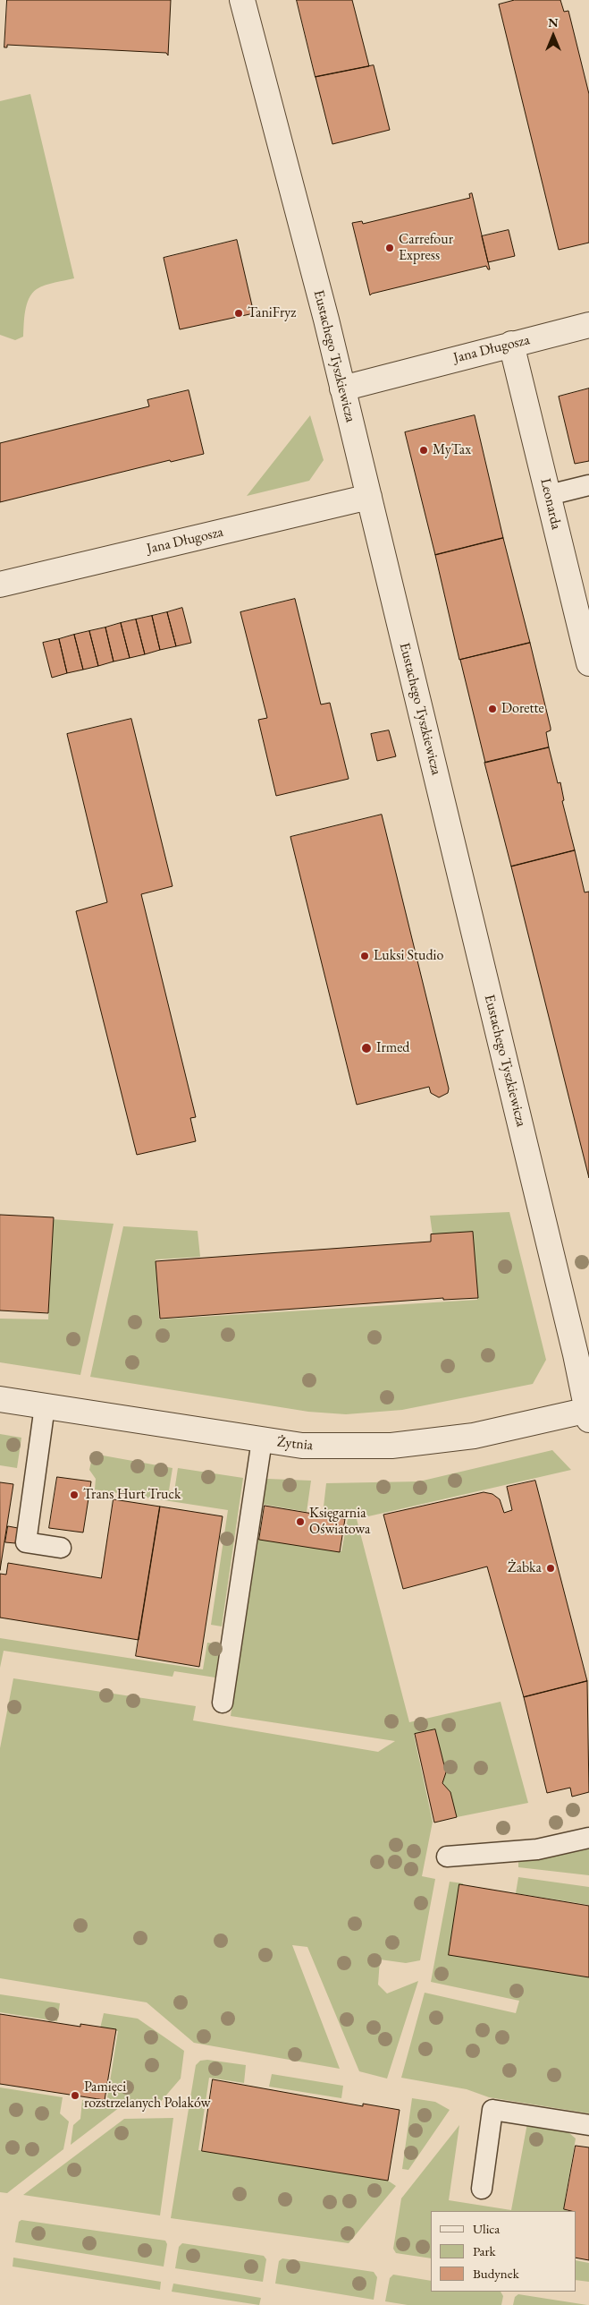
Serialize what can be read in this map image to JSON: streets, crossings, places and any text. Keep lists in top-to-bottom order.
{
  "streets": {
    "street": [
      "Jana Długosza",
      "Eustachego Tyszkiewicza",
      "Leonarda",
      "Żytnia"
    ]
  },
  "crossings": [
    ["Jana Długosza", "Eustachego Tyszkiewicza"],
    ["Jana Długosza", "Leonarda"],
    ["Eustachego Tyszkiewicza", "Żytnia"]
  ],
  "places": [
    "Carrefour Express",
    "TaniFryz",
    "MyTax",
    "Dorette",
    "Luksi Studio",
    "Irmed",
    "Trans Hurt Truck",
    "Księgarnia Oświatowa",
    "Żabka",
    "Pamięci rozstrzelanych Polaków"
  ],
  "legend": ["Ulica", "Park", "Budynek"],
  "north": "top"
}
